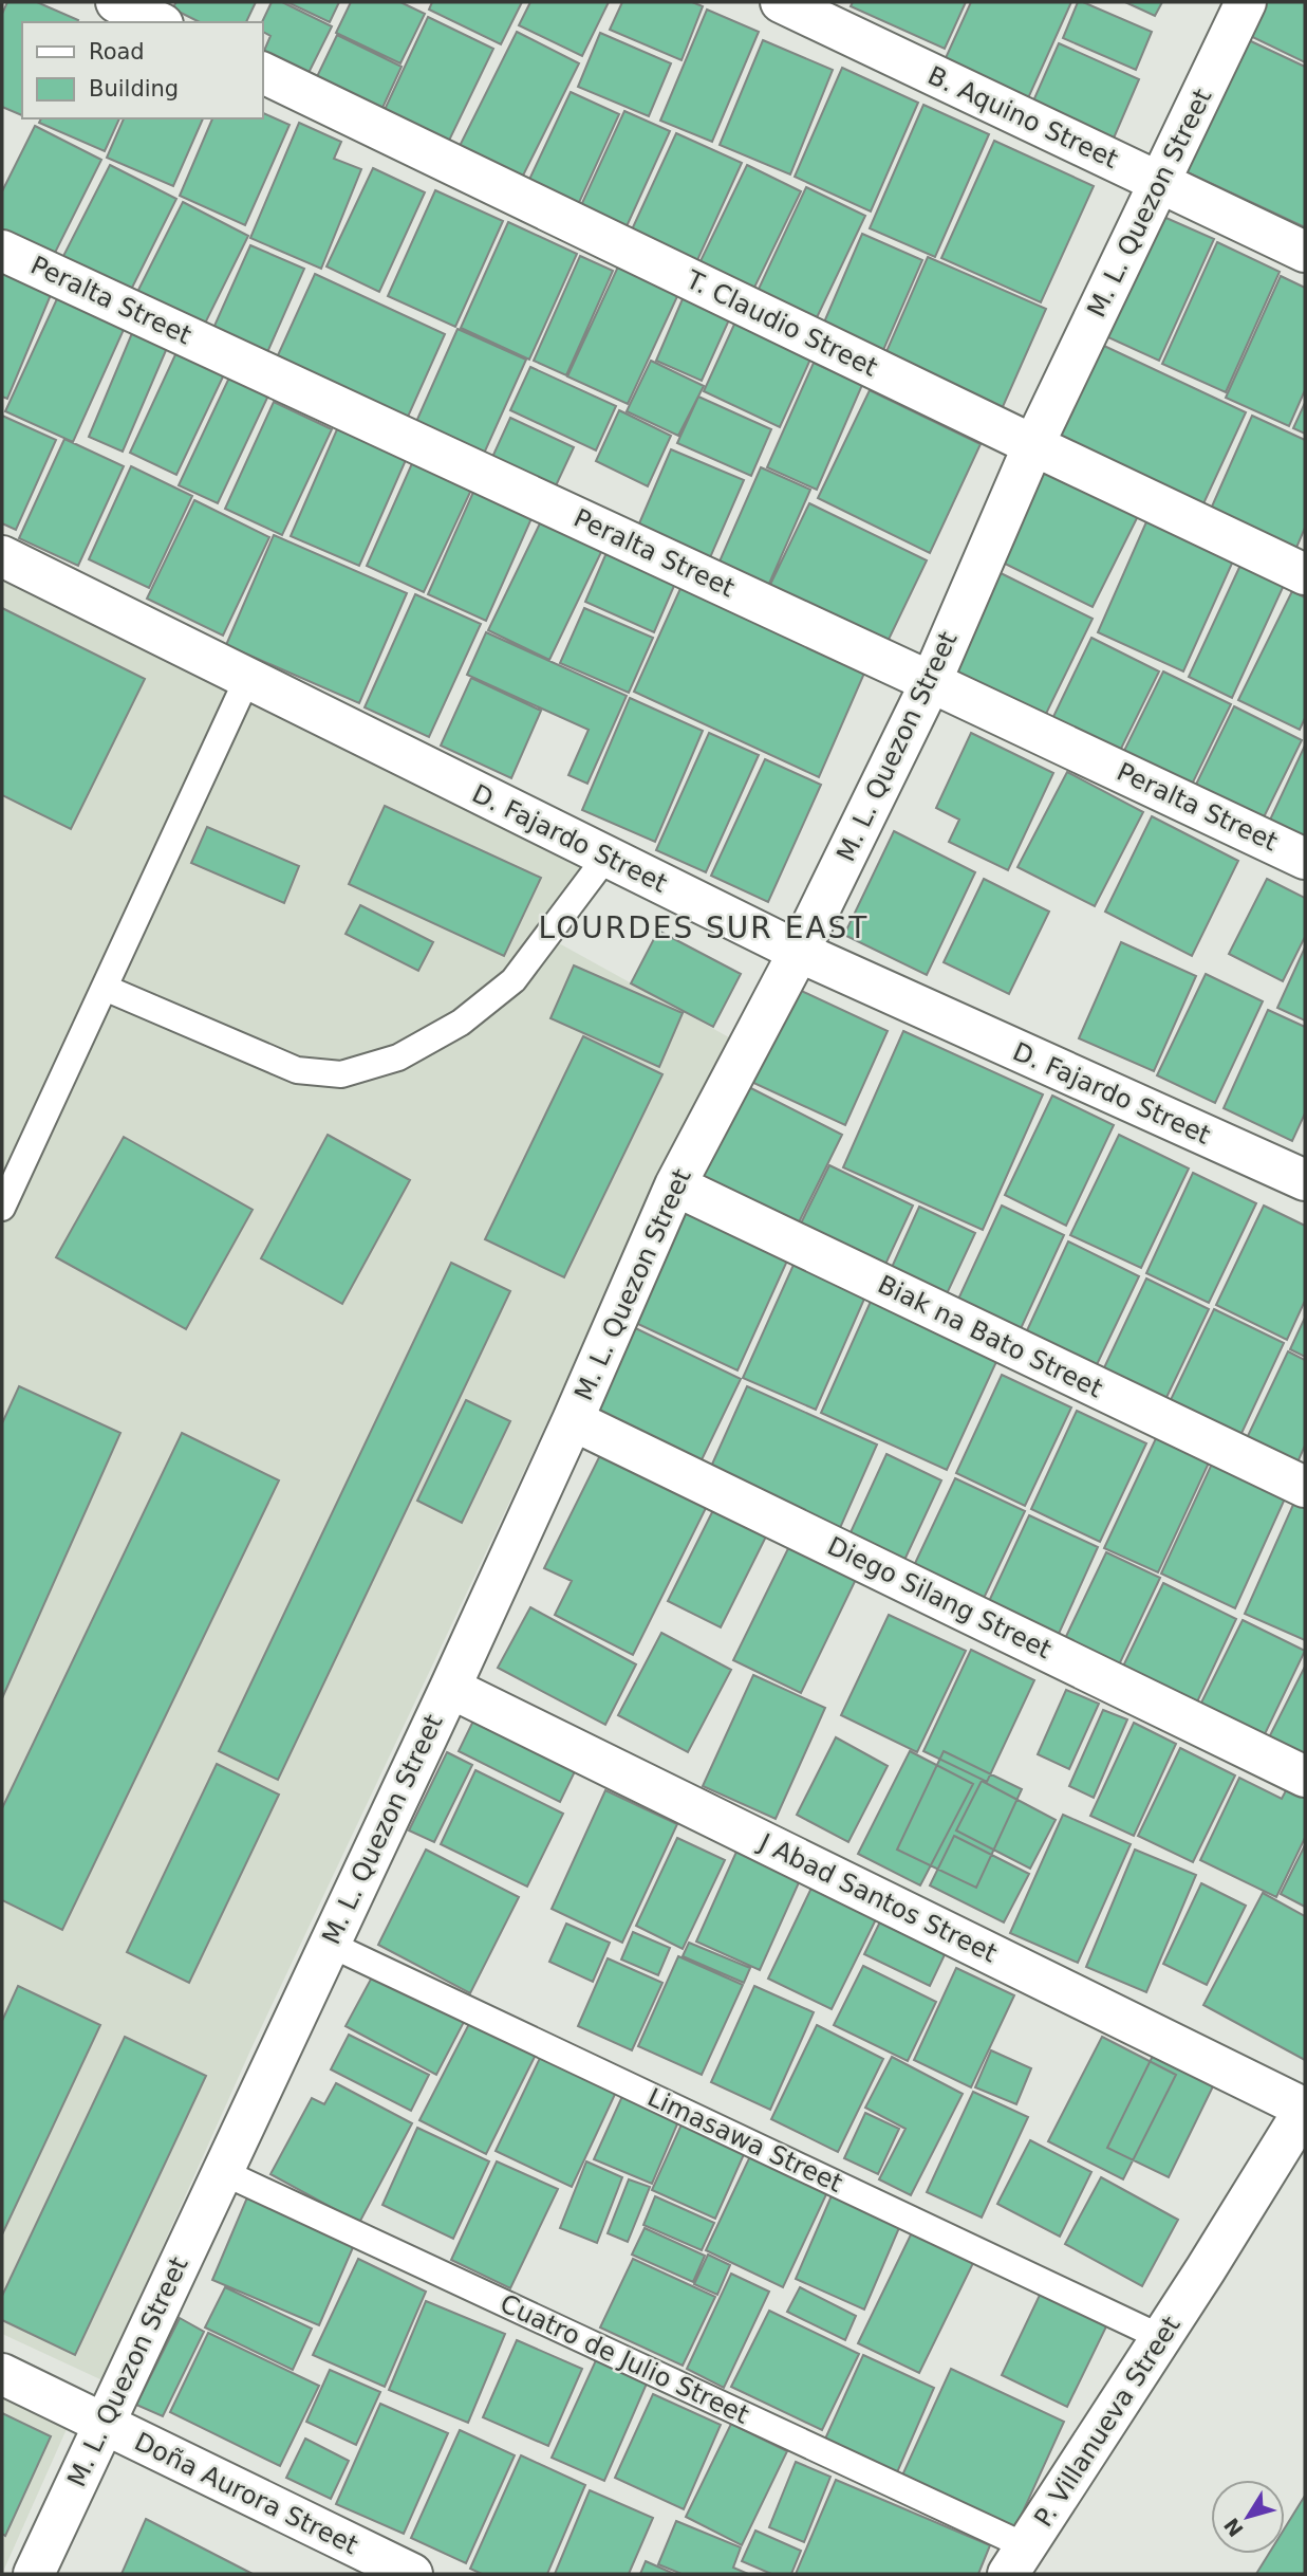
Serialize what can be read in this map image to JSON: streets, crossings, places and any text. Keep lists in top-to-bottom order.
{
  "streets": {
    "street": [
      "B. Aquino Street",
      "M. L. Quezon Street",
      "Peralta Street",
      "T. Claudio Street",
      "D. Fajardo Street",
      "Biak na Bato Street",
      "Diego Silang Street",
      "J Abad Santos Street",
      "P. Villanueva Street",
      "Doña Aurora Street"
    ],
    "lane": ["Limasawa Street", "Cuatro de Julio Street"]
  },
  "crossings": [
    ["B. Aquino Street", "M. L. Quezon Street"],
    ["M. L. Quezon Street", "Peralta Street"],
    ["M. L. Quezon Street", "T. Claudio Street"],
    ["M. L. Quezon Street", "D. Fajardo Street"],
    ["M. L. Quezon Street", "Biak na Bato Street"],
    ["M. L. Quezon Street", "Diego Silang Street"],
    ["M. L. Quezon Street", "J Abad Santos Street"],
    ["M. L. Quezon Street", "Limasawa Street"],
    ["M. L. Quezon Street", "Cuatro de Julio Street"],
    ["M. L. Quezon Street", "Doña Aurora Street"],
    ["J Abad Santos Street", "P. Villanueva Street"],
    ["Limasawa Street", "P. Villanueva Street"],
    ["Cuatro de Julio Street", "P. Villanueva Street"]
  ],
  "districts": ["LOURDES SUR EAST"],
  "legend": ["Road", "Building"],
  "north": "bottom left"
}
